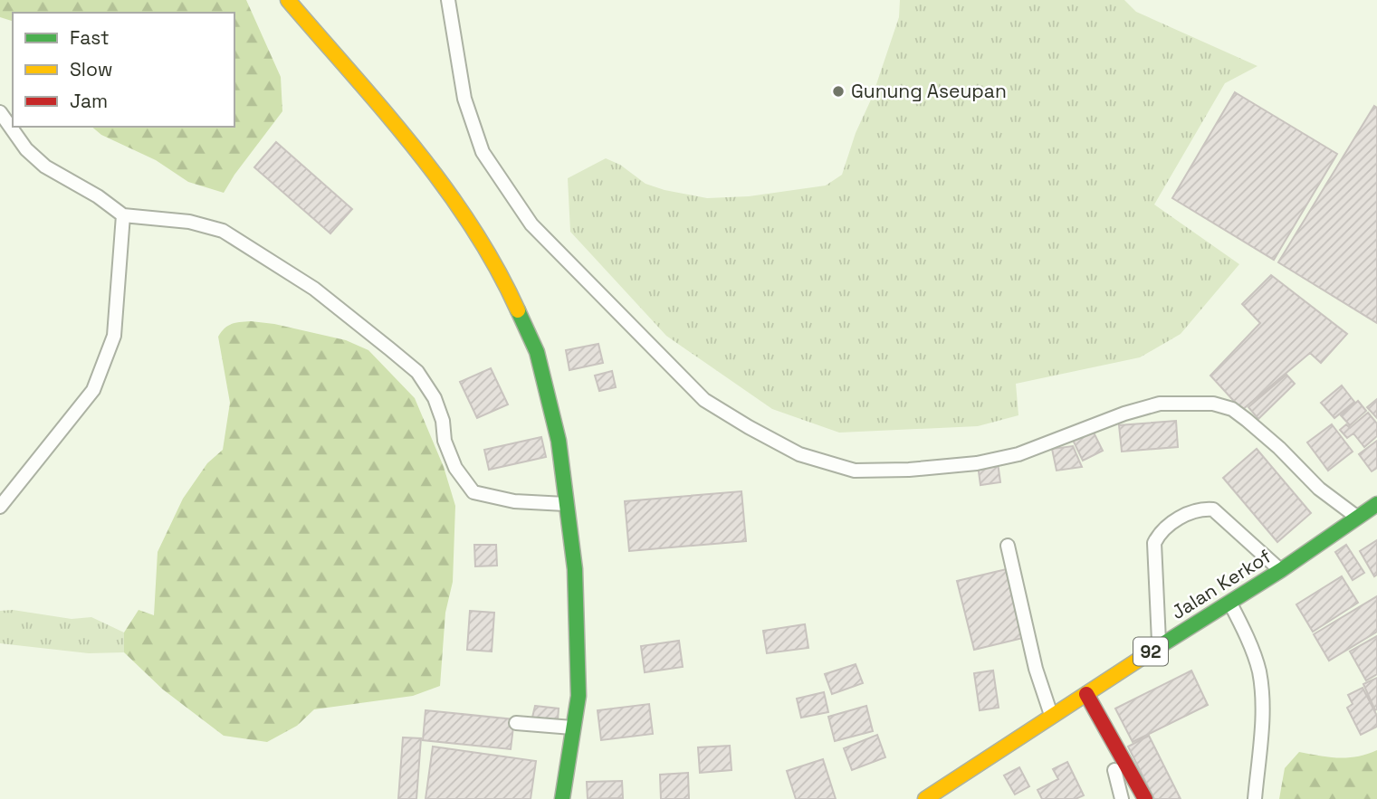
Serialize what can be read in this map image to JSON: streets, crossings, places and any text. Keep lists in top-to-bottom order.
{
  "streets": {
    "street": ["Jalan Kerkof", "92"]
  },
  "places": ["Gunung Aseupan"],
  "legend": ["Fast", "Slow", "Jam"]
}
